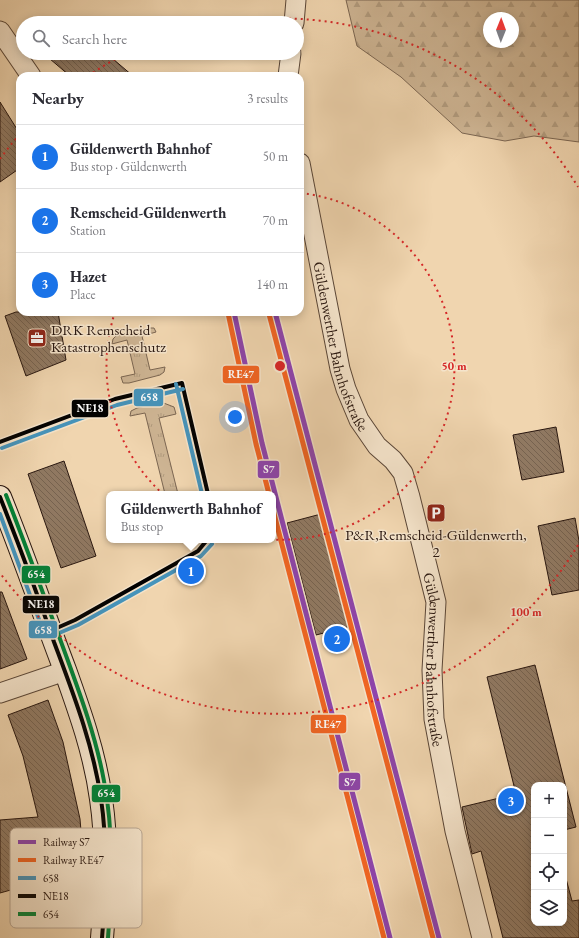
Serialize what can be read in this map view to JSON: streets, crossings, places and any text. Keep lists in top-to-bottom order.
{
  "streets": {
    "street": ["Güldenwerther Bahnhofstraße"]
  },
  "places": {
    "office": ["DRK Remscheid Katastrophenschutz"],
    "parking": ["P&R,Remscheid-Güldenwerth, 2"]
  },
  "lines": [
    "rail line S7",
    "rail line RE47",
    "transit line NE18",
    "transit line 658",
    "transit line 654"
  ],
  "legend": [
    "Railway S7",
    "Railway RE47",
    "658",
    "NE18",
    "654"
  ],
  "north": "top",
  "page": {
    "search": "Search here",
    "heading": ["Nearby", "3 results"],
    "list": [
      {
        "mark": "1",
        "name": "Güldenwerth Bahnhof",
        "note": "Bus stop · Güldenwerth",
        "value": "50 m"
      },
      {
        "mark": "2",
        "name": "Remscheid-Güldenwerth",
        "note": "Station",
        "value": "70 m"
      },
      {
        "mark": "3",
        "name": "Hazet",
        "note": "Place",
        "value": "140 m"
      }
    ],
    "popup": ["Güldenwerth Bahnhof", "Bus stop"],
    "pins": ["1", "2", "3"],
    "map_buttons": ["+", "−"]
  },
  "rings": ["50 m", "100 m"]
}
